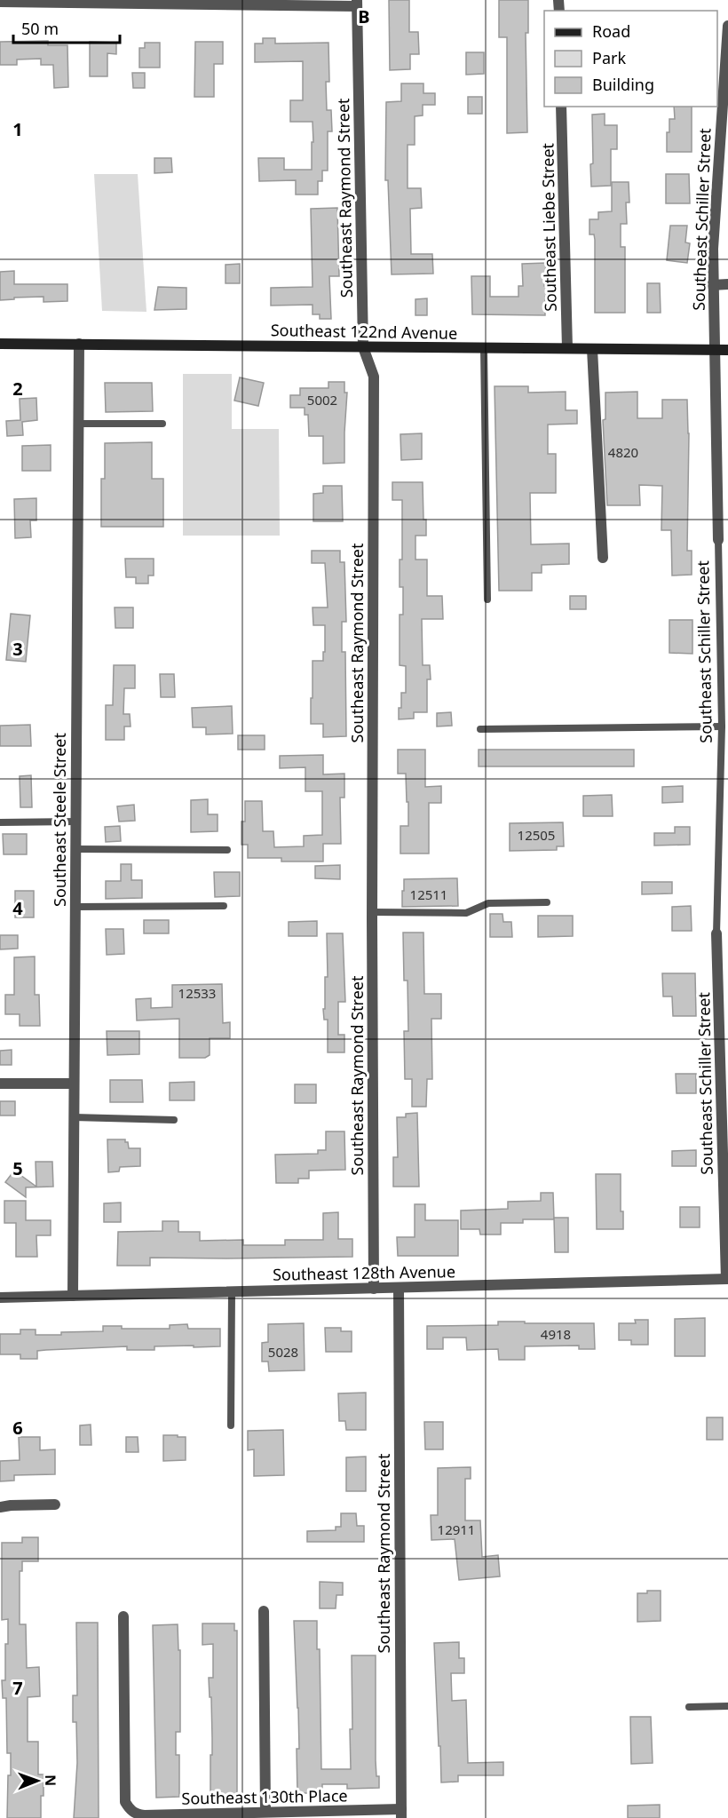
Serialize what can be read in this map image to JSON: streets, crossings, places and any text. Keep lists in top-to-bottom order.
{
  "streets": {
    "main road": ["Southeast 122nd Avenue"],
    "street": [
      "Southeast Raymond Street",
      "Southeast Schiller Street",
      "Southeast Liebe Street",
      "Southeast Steele Street",
      "Southeast 128th Avenue",
      "Southeast 130th Place"
    ]
  },
  "crossings": [
    ["Southeast Raymond Street", "Southeast 122nd Avenue"],
    ["Southeast Raymond Street", "Southeast 128th Avenue"],
    ["Southeast Raymond Street", "Southeast 130th Place"],
    ["Southeast Schiller Street", "Southeast 122nd Avenue"],
    ["Southeast Schiller Street", "Southeast 128th Avenue"],
    ["Southeast Liebe Street", "Southeast 122nd Avenue"],
    ["Southeast 122nd Avenue", "Southeast Steele Street"],
    ["Southeast Steele Street", "Southeast 128th Avenue"]
  ],
  "house_numbers": [
    "5002",
    "4820",
    "12505",
    "12511",
    "12533",
    "4918",
    "5028",
    "12911"
  ],
  "legend": ["Road", "Park", "Building"],
  "scale_bar": "50 m",
  "north": "right",
  "grid": {
    "columns": ["B"],
    "rows": [
      "1",
      "2",
      "3",
      "4",
      "5",
      "6",
      "7"
    ]
  }
}
